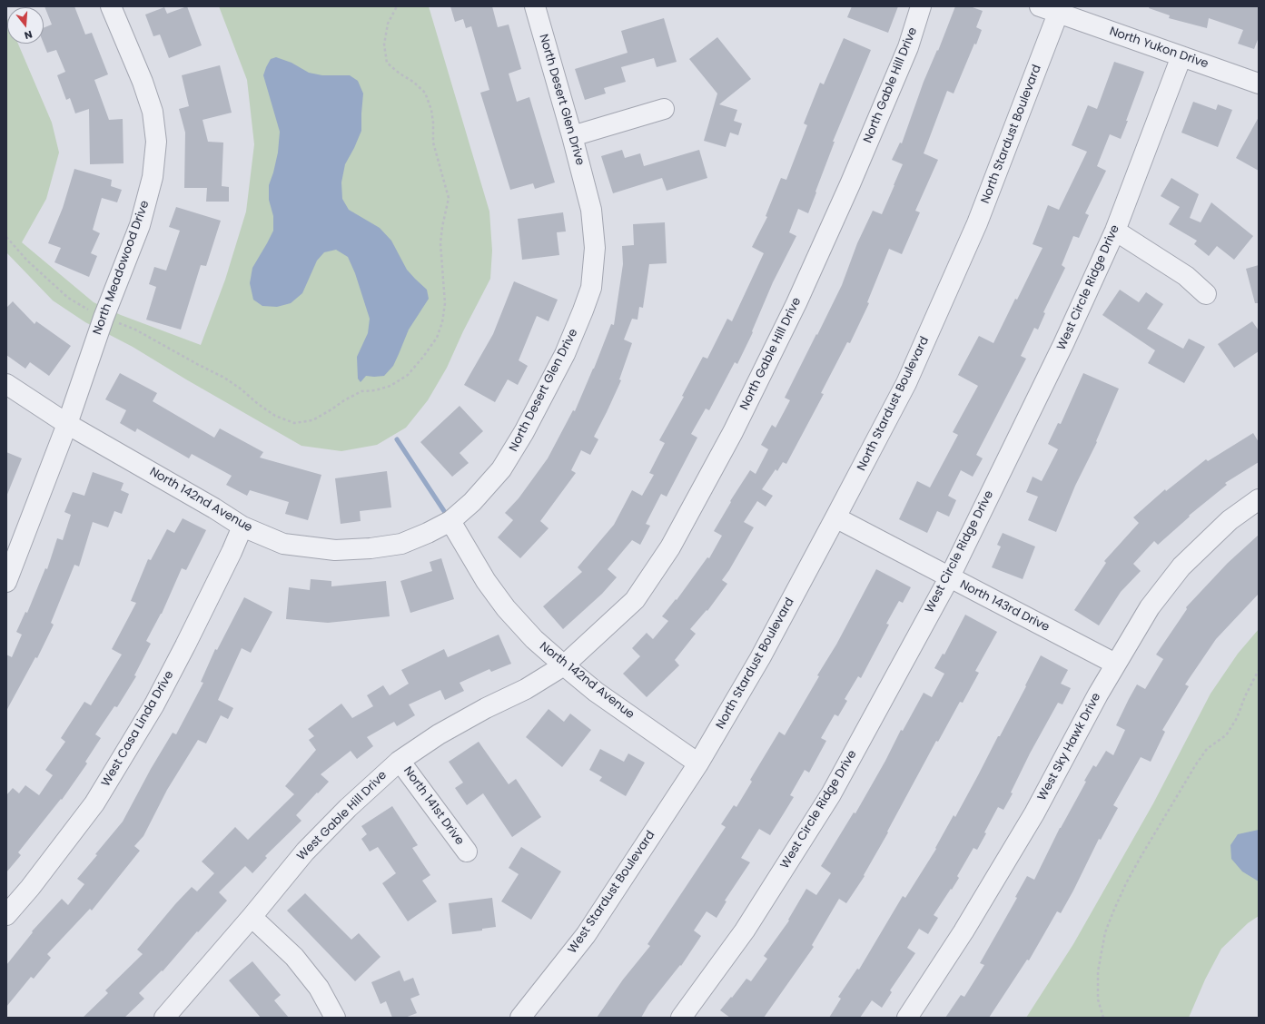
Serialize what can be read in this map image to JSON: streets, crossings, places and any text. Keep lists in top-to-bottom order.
{
  "streets": {
    "street": [
      "North Yukon Drive",
      "North Gable Hill Drive",
      "North Desert Glen Drive",
      "North Stardust Boulevard",
      "North Meadowood Drive",
      "West Circle Ridge Drive",
      "North 142nd Avenue",
      "North 143rd Drive",
      "West Casa Linda Drive",
      "West Sky Hawk Drive",
      "North 141st Drive",
      "West Gable Hill Drive",
      "West Stardust Boulevard"
    ]
  },
  "crossings": [
    ["North Yukon Drive", "North Stardust Boulevard"],
    ["North Yukon Drive", "West Circle Ridge Drive"],
    ["North Gable Hill Drive", "North 142nd Avenue"],
    ["North Gable Hill Drive", "West Gable Hill Drive"],
    ["North Desert Glen Drive", "North 142nd Avenue"],
    ["North Stardust Boulevard", "North 142nd Avenue"],
    ["North Stardust Boulevard", "North 143rd Drive"],
    ["North Stardust Boulevard", "West Stardust Boulevard"],
    ["North Meadowood Drive", "North 142nd Avenue"],
    ["West Circle Ridge Drive", "North 143rd Drive"],
    ["North 142nd Avenue", "West Casa Linda Drive"],
    ["North 142nd Avenue", "West Gable Hill Drive"],
    ["North 142nd Avenue", "West Stardust Boulevard"],
    ["North 143rd Drive", "West Sky Hawk Drive"],
    ["North 141st Drive", "West Gable Hill Drive"]
  ],
  "north": "bottom"
}
